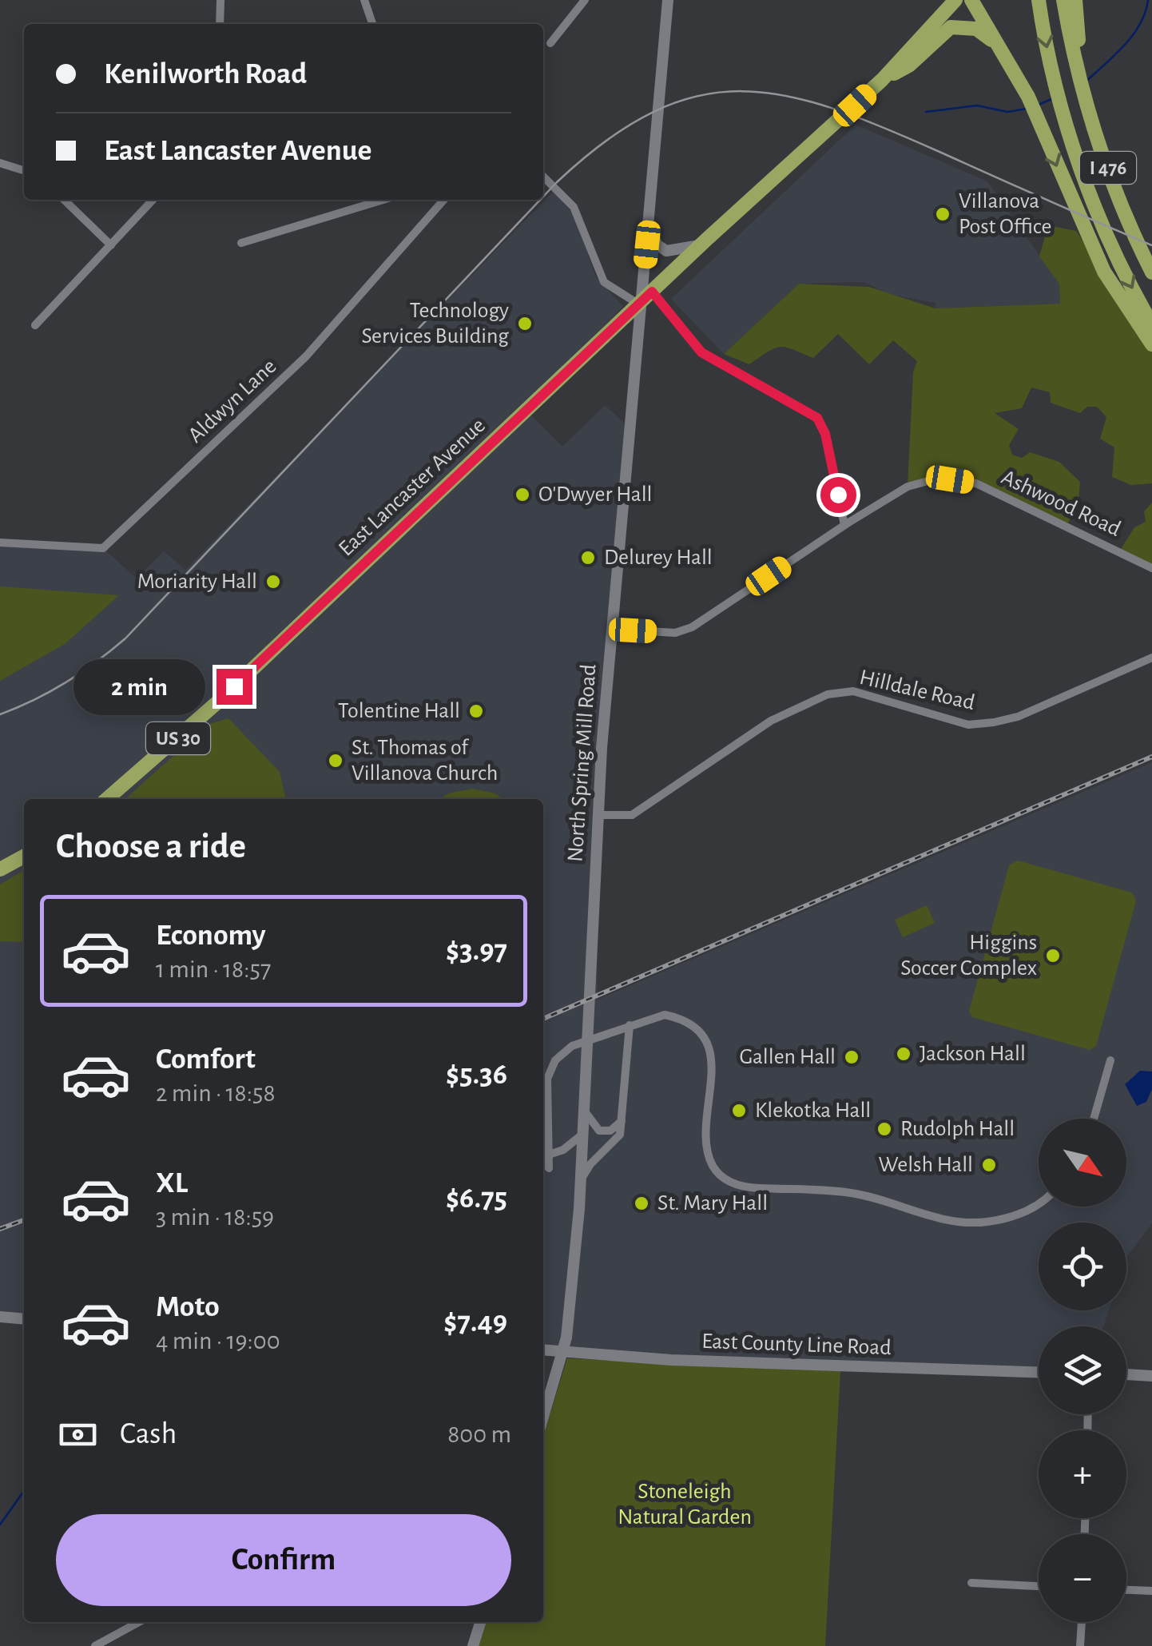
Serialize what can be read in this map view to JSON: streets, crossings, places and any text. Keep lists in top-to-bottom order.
{
  "streets": {
    "highway": ["I 476", "East Lancaster Avenue", "US 30"],
    "main road": ["North Spring Mill Road", "East County Line Road"],
    "street": ["Aldwyn Lane", "Ashwood Road", "Hilldale Road"]
  },
  "crossings": [
    ["East Lancaster Avenue", "North Spring Mill Road"],
    ["Ashwood Road", "North Spring Mill Road"],
    ["Hilldale Road", "North Spring Mill Road"],
    ["North Spring Mill Road", "East County Line Road"]
  ],
  "parks": ["Stoneleigh Natural Garden"],
  "places": [
    "Villanova Post Office",
    "Technology Services Building",
    "O'Dwyer Hall",
    "Delurey Hall",
    "Moriarity Hall",
    "Tolentine Hall",
    "St. Thomas of Villanova Church",
    "Higgins Soccer Complex",
    "Jackson Hall",
    "Gallen Hall",
    "Klekotka Hall",
    "Rudolph Hall",
    "Welsh Hall",
    "St. Mary Hall"
  ],
  "north": "bottom right",
  "page": {
    "banner": ["Kenilworth Road", "East Lancaster Avenue"],
    "bubble": "2 min",
    "heading": "Choose a ride",
    "list": [
      {
        "name": "Economy",
        "note": "1 min · 18:57",
        "value": "$3.97"
      },
      {
        "name": "Comfort",
        "note": "2 min · 18:58",
        "value": "$5.36"
      },
      {
        "name": "XL",
        "note": "3 min · 18:59",
        "value": "$6.75"
      },
      {
        "name": "Moto",
        "note": "4 min · 19:00",
        "value": "$7.49"
      }
    ],
    "map_buttons": ["+", "−"],
    "pay": ["Cash", "800 m"],
    "buttons": "Confirm"
  }
}
